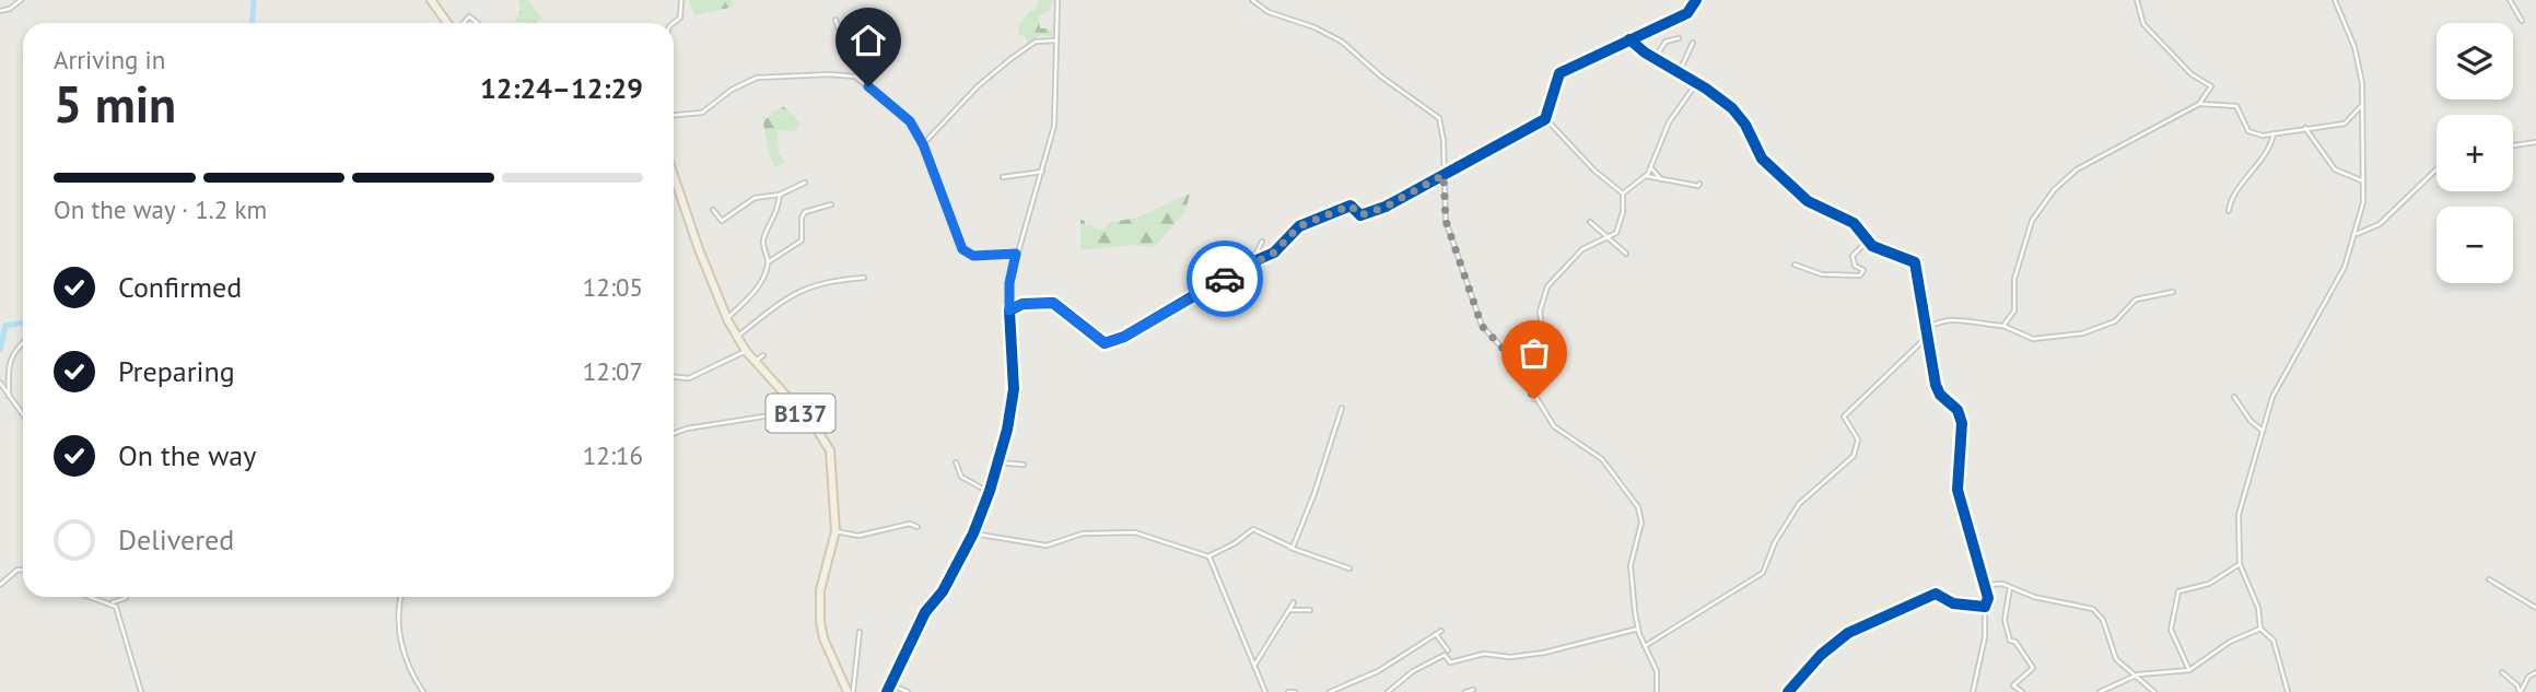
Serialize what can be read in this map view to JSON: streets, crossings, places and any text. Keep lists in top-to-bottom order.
{
  "streets": {
    "main road": ["B137"]
  },
  "page": {
    "map_buttons": ["+", "−"],
    "heading": ["5 min", "Arriving in", "12:24–12:29"],
    "bar": "On the way · 1.2 km",
    "list": [
      ["Confirmed", "12:05"],
      ["Preparing", "12:07"],
      ["On the way", "12:16"],
      "Delivered"
    ]
  }
}
